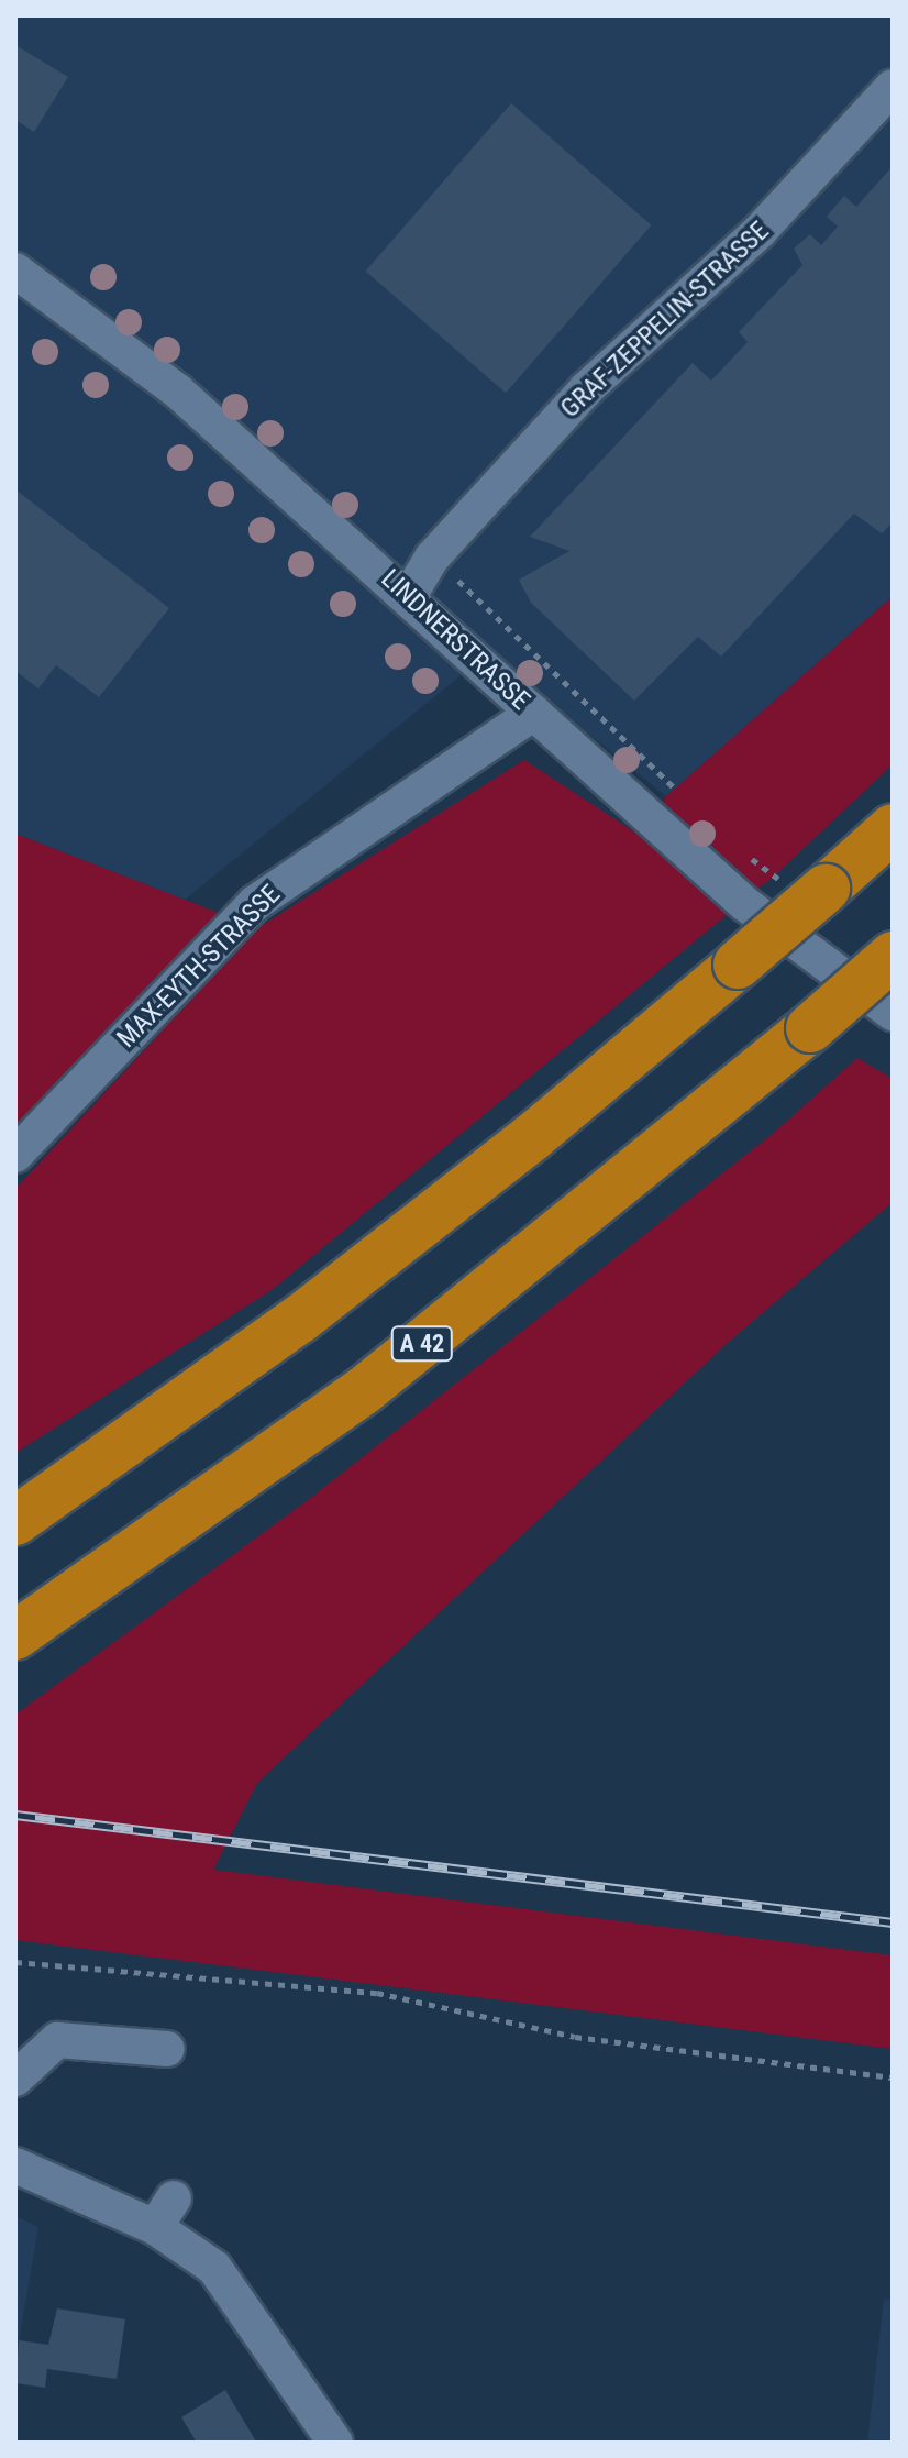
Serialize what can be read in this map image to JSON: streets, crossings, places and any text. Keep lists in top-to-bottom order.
{
  "streets": {
    "highway": ["A 42"],
    "street": ["GRAF-ZEPPELIN-STRASSE", "LINDNERSTRASSE", "MAX-EYTH-STRASSE"]
  },
  "crossings": [
    ["GRAF-ZEPPELIN-STRASSE", "LINDNERSTRASSE"],
    ["LINDNERSTRASSE", "MAX-EYTH-STRASSE"]
  ]
}
